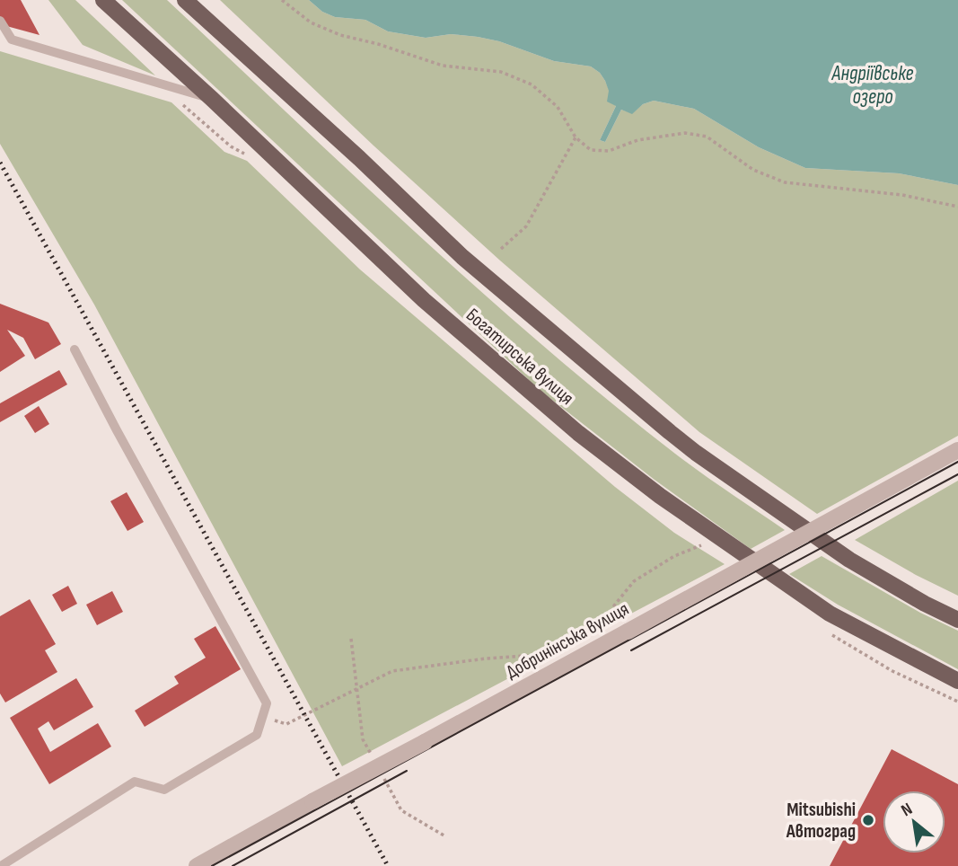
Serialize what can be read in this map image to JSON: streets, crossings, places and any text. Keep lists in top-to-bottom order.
{
  "streets": {
    "main road": ["Богатирська вулиця"],
    "street": ["Добринінська вулиця"]
  },
  "water": ["Андріївське озеро"],
  "places": ["Mitsubishi Автоград"],
  "north": "top left"
}
